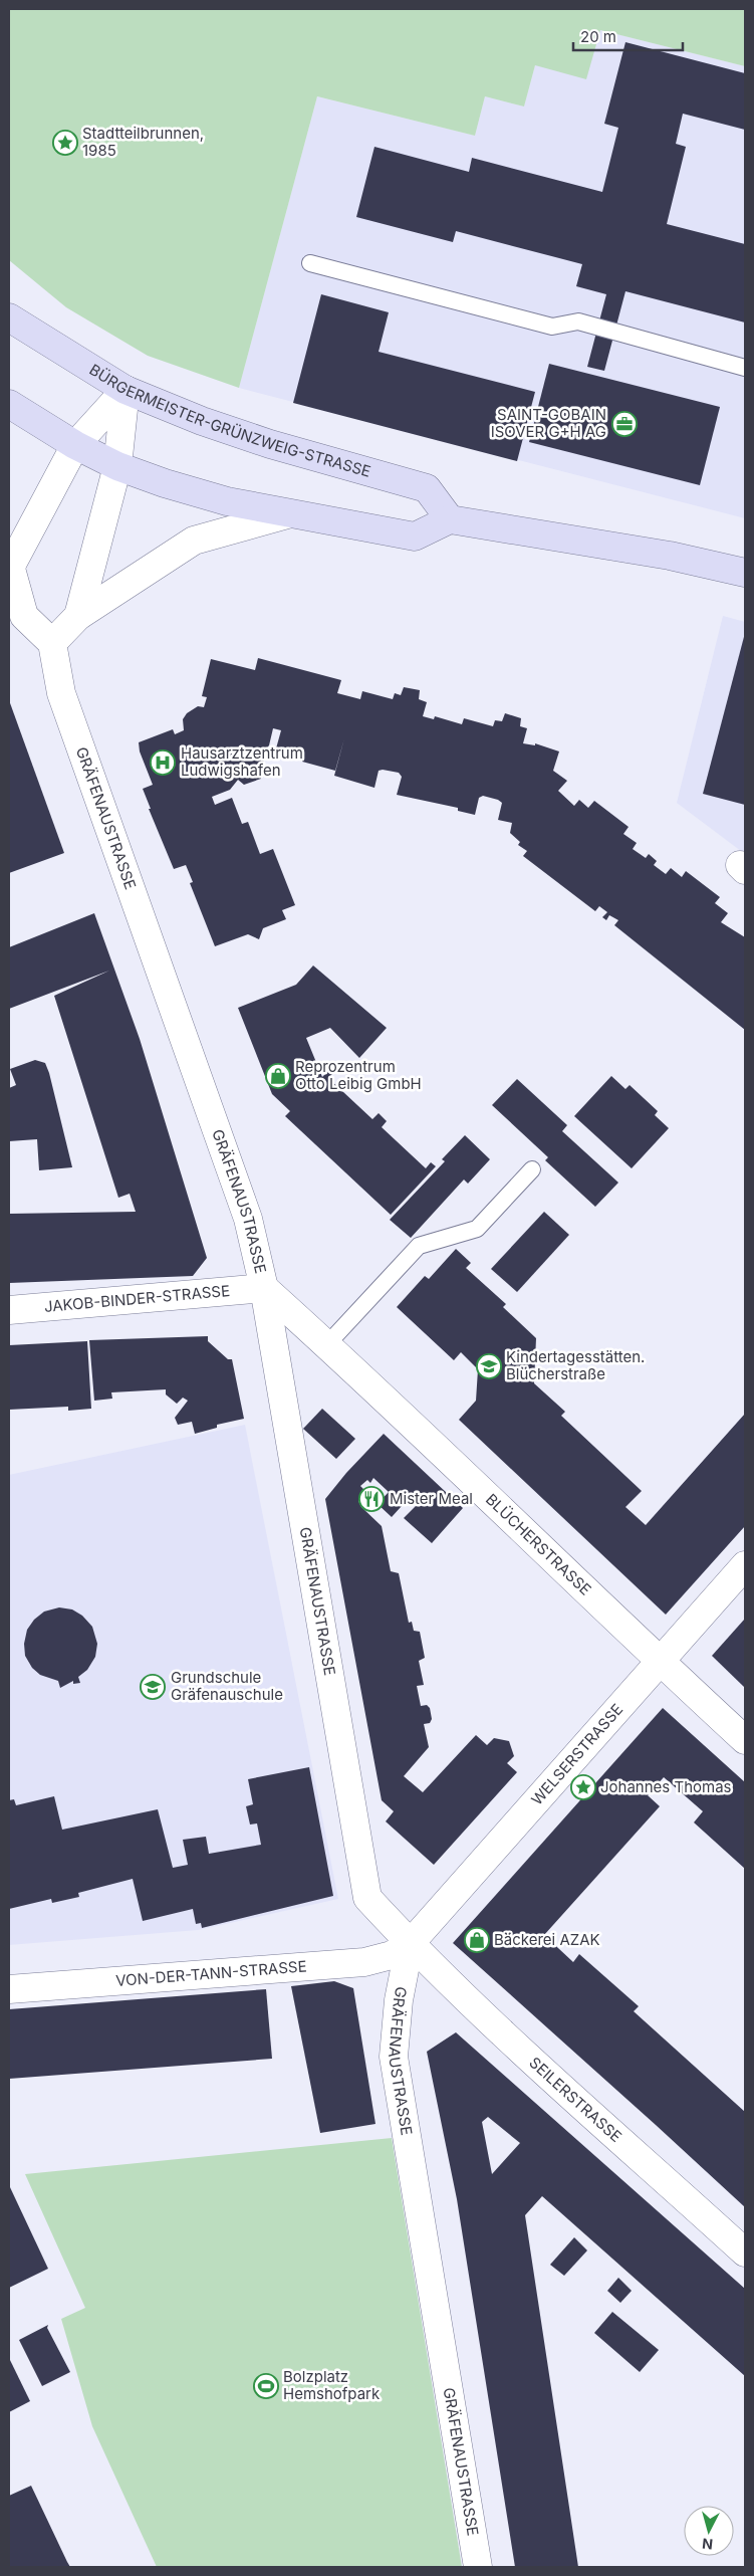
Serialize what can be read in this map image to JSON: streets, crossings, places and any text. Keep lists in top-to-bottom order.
{
  "streets": {
    "street": [
      "BÜRGERMEISTER-GRÜNZWEIG-STRASSE",
      "GRÄFENAUSTRASSE",
      "JAKOB-BINDER-STRASSE",
      "BLÜCHERSTRASSE",
      "WELSERSTRASSE",
      "VON-DER-TANN-STRASSE",
      "SEILERSTRASSE"
    ]
  },
  "crossings": [
    ["GRÄFENAUSTRASSE", "JAKOB-BINDER-STRASSE"],
    ["GRÄFENAUSTRASSE", "BLÜCHERSTRASSE"],
    ["GRÄFENAUSTRASSE", "WELSERSTRASSE"],
    ["GRÄFENAUSTRASSE", "VON-DER-TANN-STRASSE"],
    ["GRÄFENAUSTRASSE", "SEILERSTRASSE"],
    ["JAKOB-BINDER-STRASSE", "BLÜCHERSTRASSE"],
    ["BLÜCHERSTRASSE", "WELSERSTRASSE"],
    ["WELSERSTRASSE", "VON-DER-TANN-STRASSE"],
    ["WELSERSTRASSE", "SEILERSTRASSE"],
    ["VON-DER-TANN-STRASSE", "SEILERSTRASSE"]
  ],
  "places": {
    "place": ["Stadtteilbrunnen, 1985", "Johannes Thomas"],
    "office": ["SAINT-GOBAIN ISOVER G+H AG"],
    "hospital": ["Hausarztzentrum Ludwigshafen"],
    "shop": ["Reprozentrum Otto Leibig GmbH", "Bäckerei AZAK"],
    "school or university": ["Kindertagesstätten. Blücherstraße", "Grundschule Gräfenauschule"],
    "restaurant": ["Mister Meal"],
    "sports": ["Bolzplatz Hemshofpark"]
  },
  "scale_bar": "20 m",
  "north": "bottom"
}
